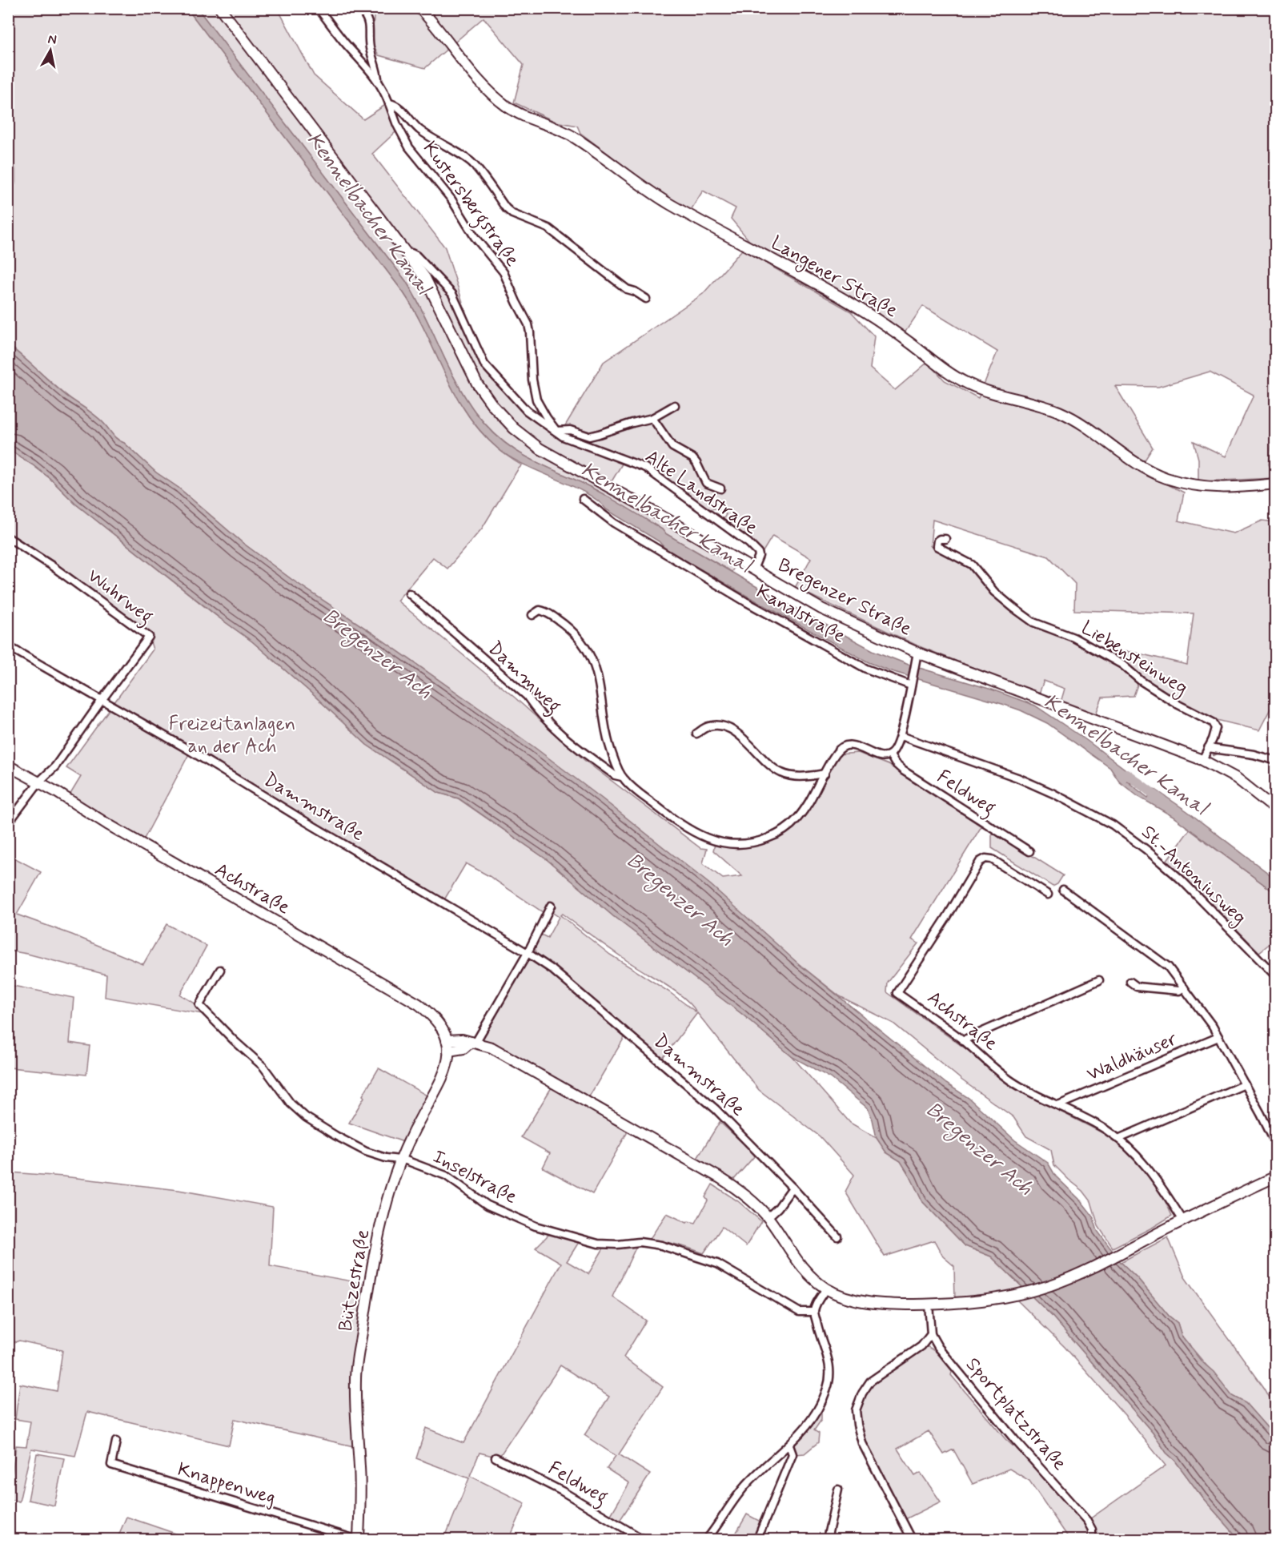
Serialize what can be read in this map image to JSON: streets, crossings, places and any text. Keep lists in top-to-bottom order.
{
  "streets": {
    "main road": [
      "Langener Straße",
      "Bregenzer Straße",
      "Achstraße",
      "Bützestraße"
    ],
    "street": [
      "Kustersbergstraße",
      "Alte Landstraße",
      "Wuhrweg",
      "Kanalstraße",
      "Liebensteinweg",
      "Dammweg",
      "Feldweg",
      "Dammstraße",
      "St.-Antoniusweg",
      "Waldhäuser",
      "Inselstraße",
      "Sportplatzstraße",
      "Knappenweg"
    ]
  },
  "crossings": [
    ["Kustersbergstraße", "Alte Landstraße"],
    ["Alte Landstraße", "Bregenzer Straße"],
    ["Wuhrweg", "Dammstraße"],
    ["Bregenzer Straße", "Liebensteinweg"],
    ["Achstraße", "Waldhäuser"],
    ["Achstraße", "Bützestraße"],
    ["Inselstraße", "Bützestraße"],
    ["Bützestraße", "Knappenweg"]
  ],
  "water": ["Kennelbacher Kanal", "Bregenzer Ach"],
  "parks": ["Freizeitanlagen an der Ach"],
  "north": "top"
}
